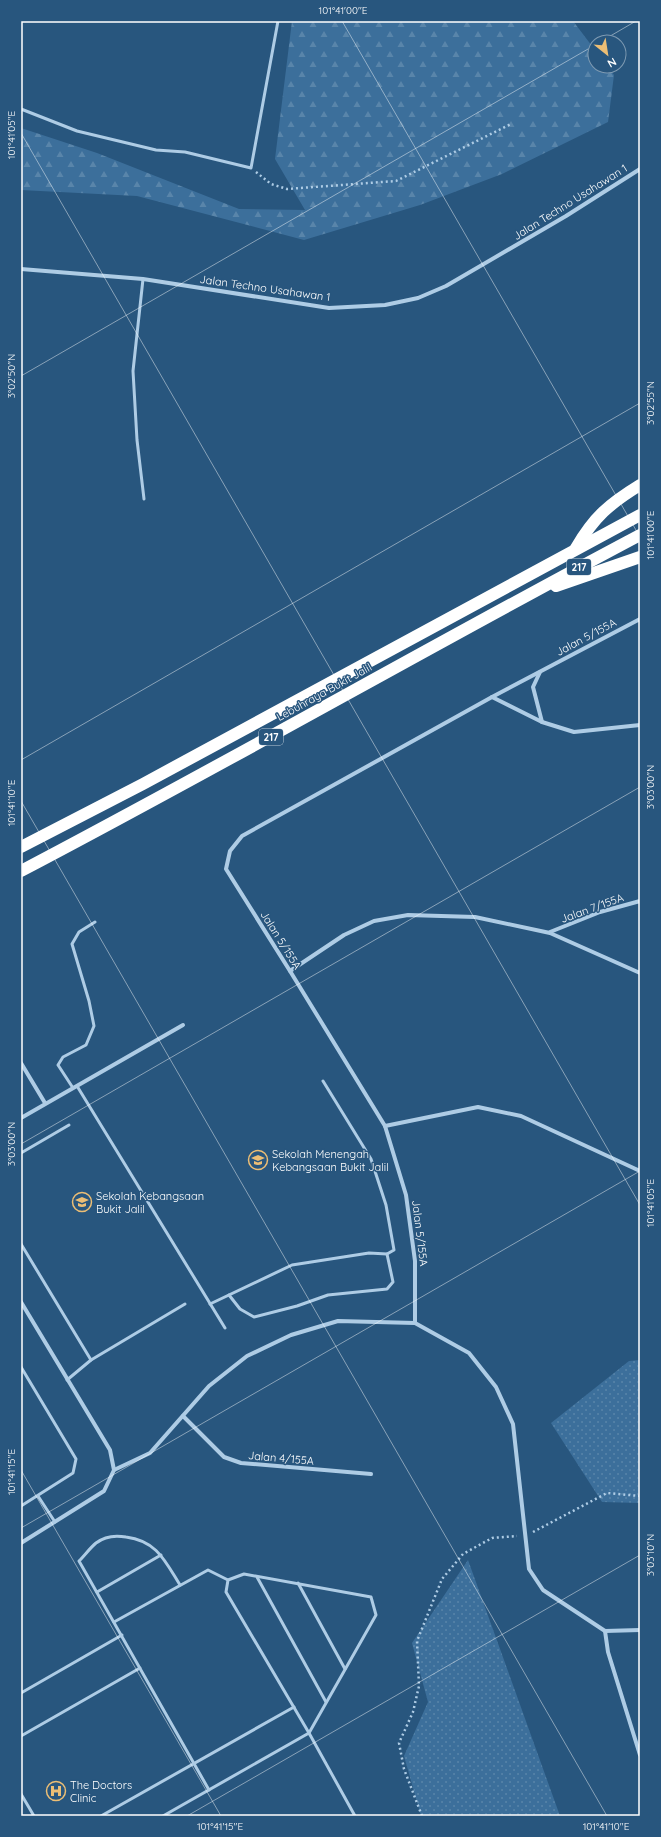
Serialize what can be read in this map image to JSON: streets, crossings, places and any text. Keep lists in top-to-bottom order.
{
  "streets": {
    "highway": ["217", "Lebuhraya Bukit Jalil"],
    "street": [
      "Jalan Techno Usahawan 1",
      "Jalan 5/155A",
      "Jalan 7/155A",
      "Jalan 4/155A"
    ]
  },
  "places": {
    "school or university": ["Sekolah Menengah Kebangsaan Bukit Jalil", "Sekolah Kebangsaan Bukit Jalil"],
    "hospital": ["The Doctors Clinic"]
  },
  "north": "bottom right",
  "coordinates": [
    "101°41'00\"E",
    "101°41'05\"E",
    "3°02'50\"N",
    "3°02'55\"N",
    "3°03'00\"N",
    "101°41'10\"E",
    "101°41'15\"E",
    "3°03'10\"N"
  ]
}
